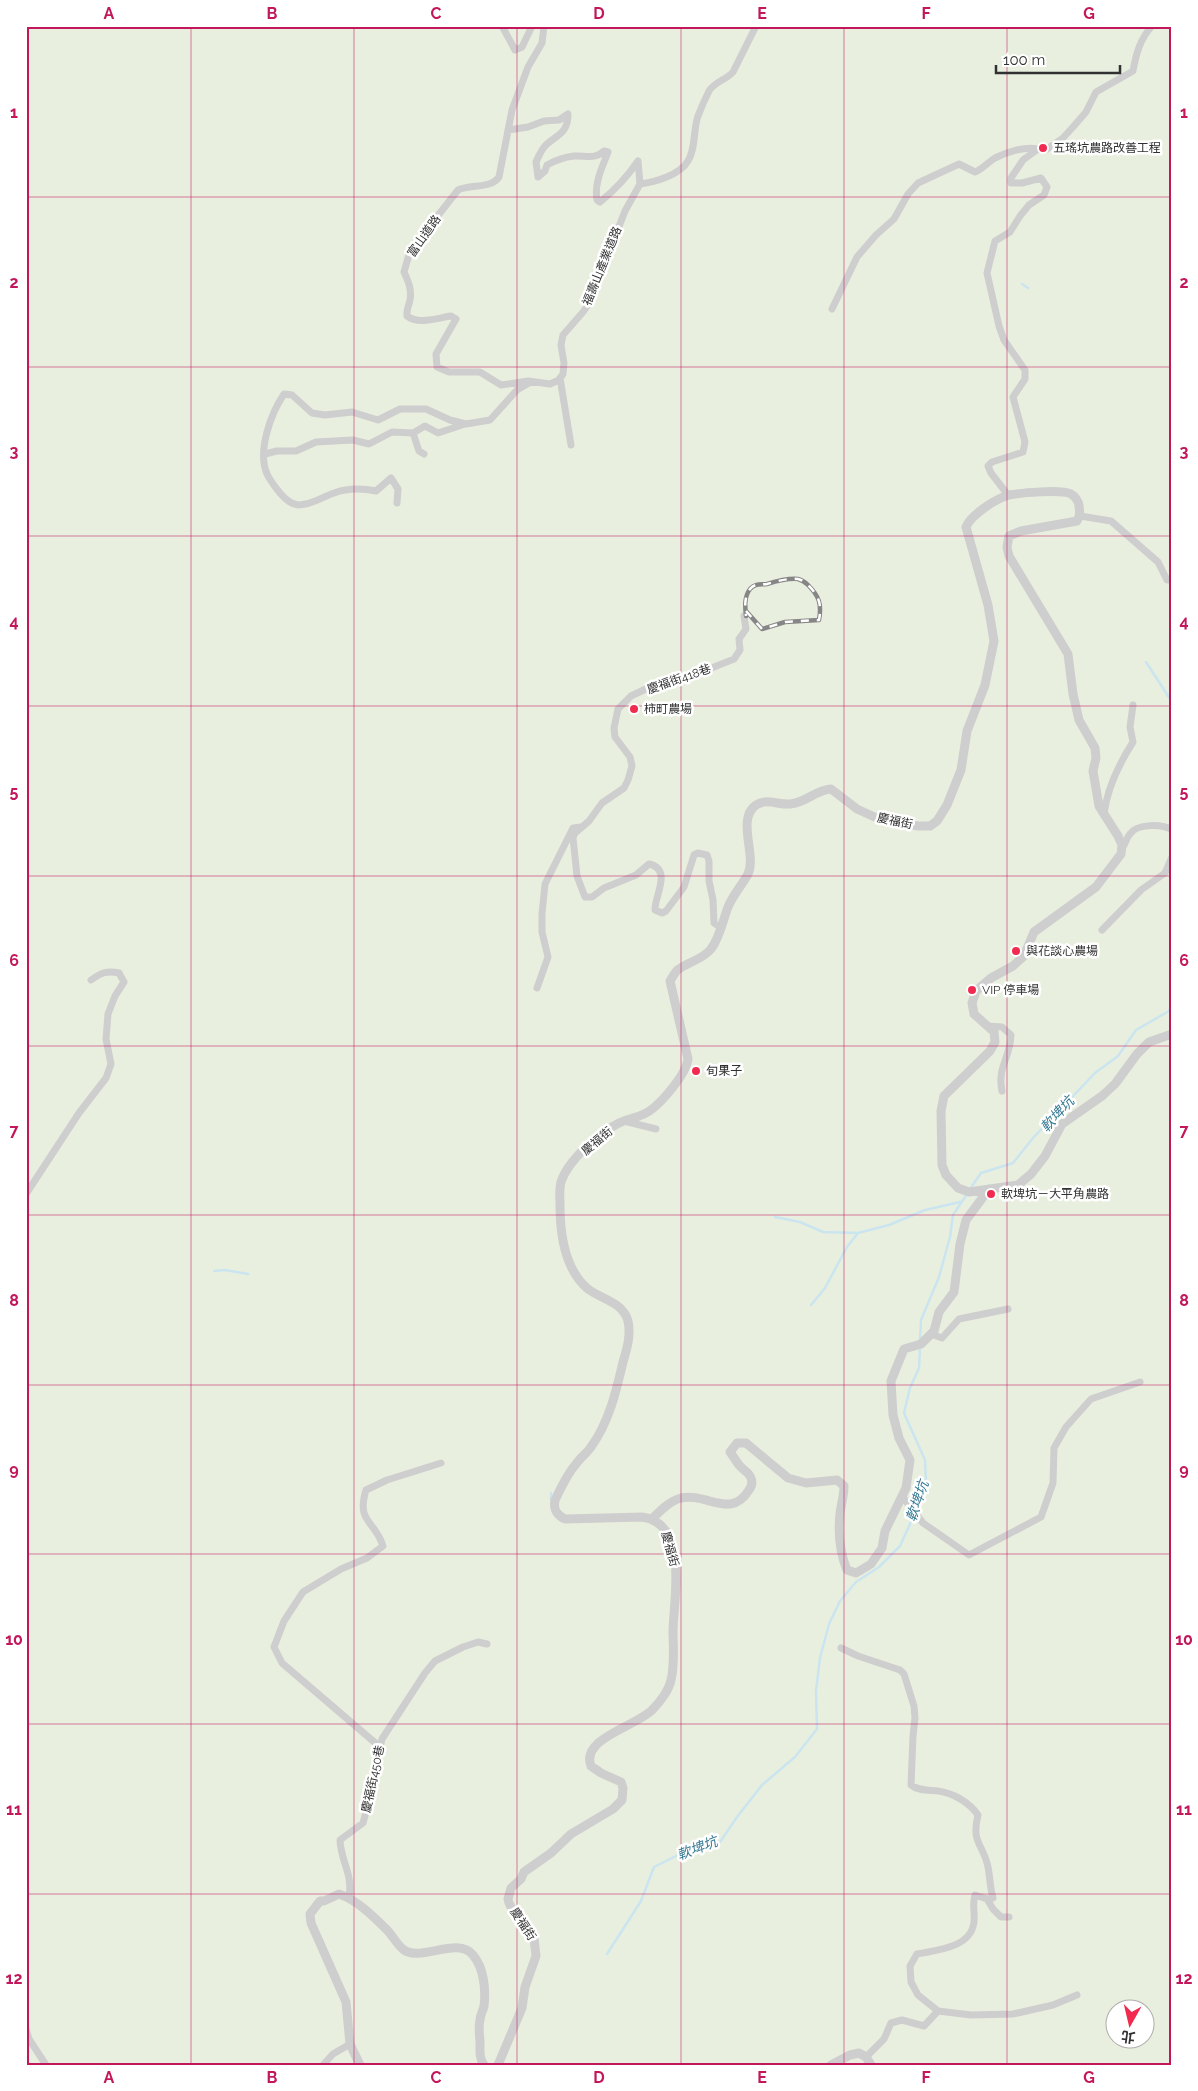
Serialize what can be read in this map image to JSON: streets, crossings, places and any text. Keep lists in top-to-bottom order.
{
  "streets": {
    "street": [
      "富山道路",
      "福壽山產業道路",
      "慶福街418巷",
      "慶福街",
      "慶福街450巷"
    ]
  },
  "crossings": [
    ["慶福街418巷", "慶福街"]
  ],
  "water": ["軟埤坑"],
  "places": [
    "五瑤坑農路改善工程",
    "柿町農場",
    "與花談心農場",
    "VIP 停車場",
    "旬果子",
    "軟埤坑－大平角農路"
  ],
  "scale_bar": "100 m",
  "north": "bottom",
  "grid": {
    "columns": [
      "A",
      "B",
      "C",
      "D",
      "E",
      "F",
      "G"
    ],
    "rows": [
      "1",
      "2",
      "3",
      "4",
      "5",
      "6",
      "7",
      "8",
      "9",
      "10",
      "11",
      "12"
    ]
  }
}
